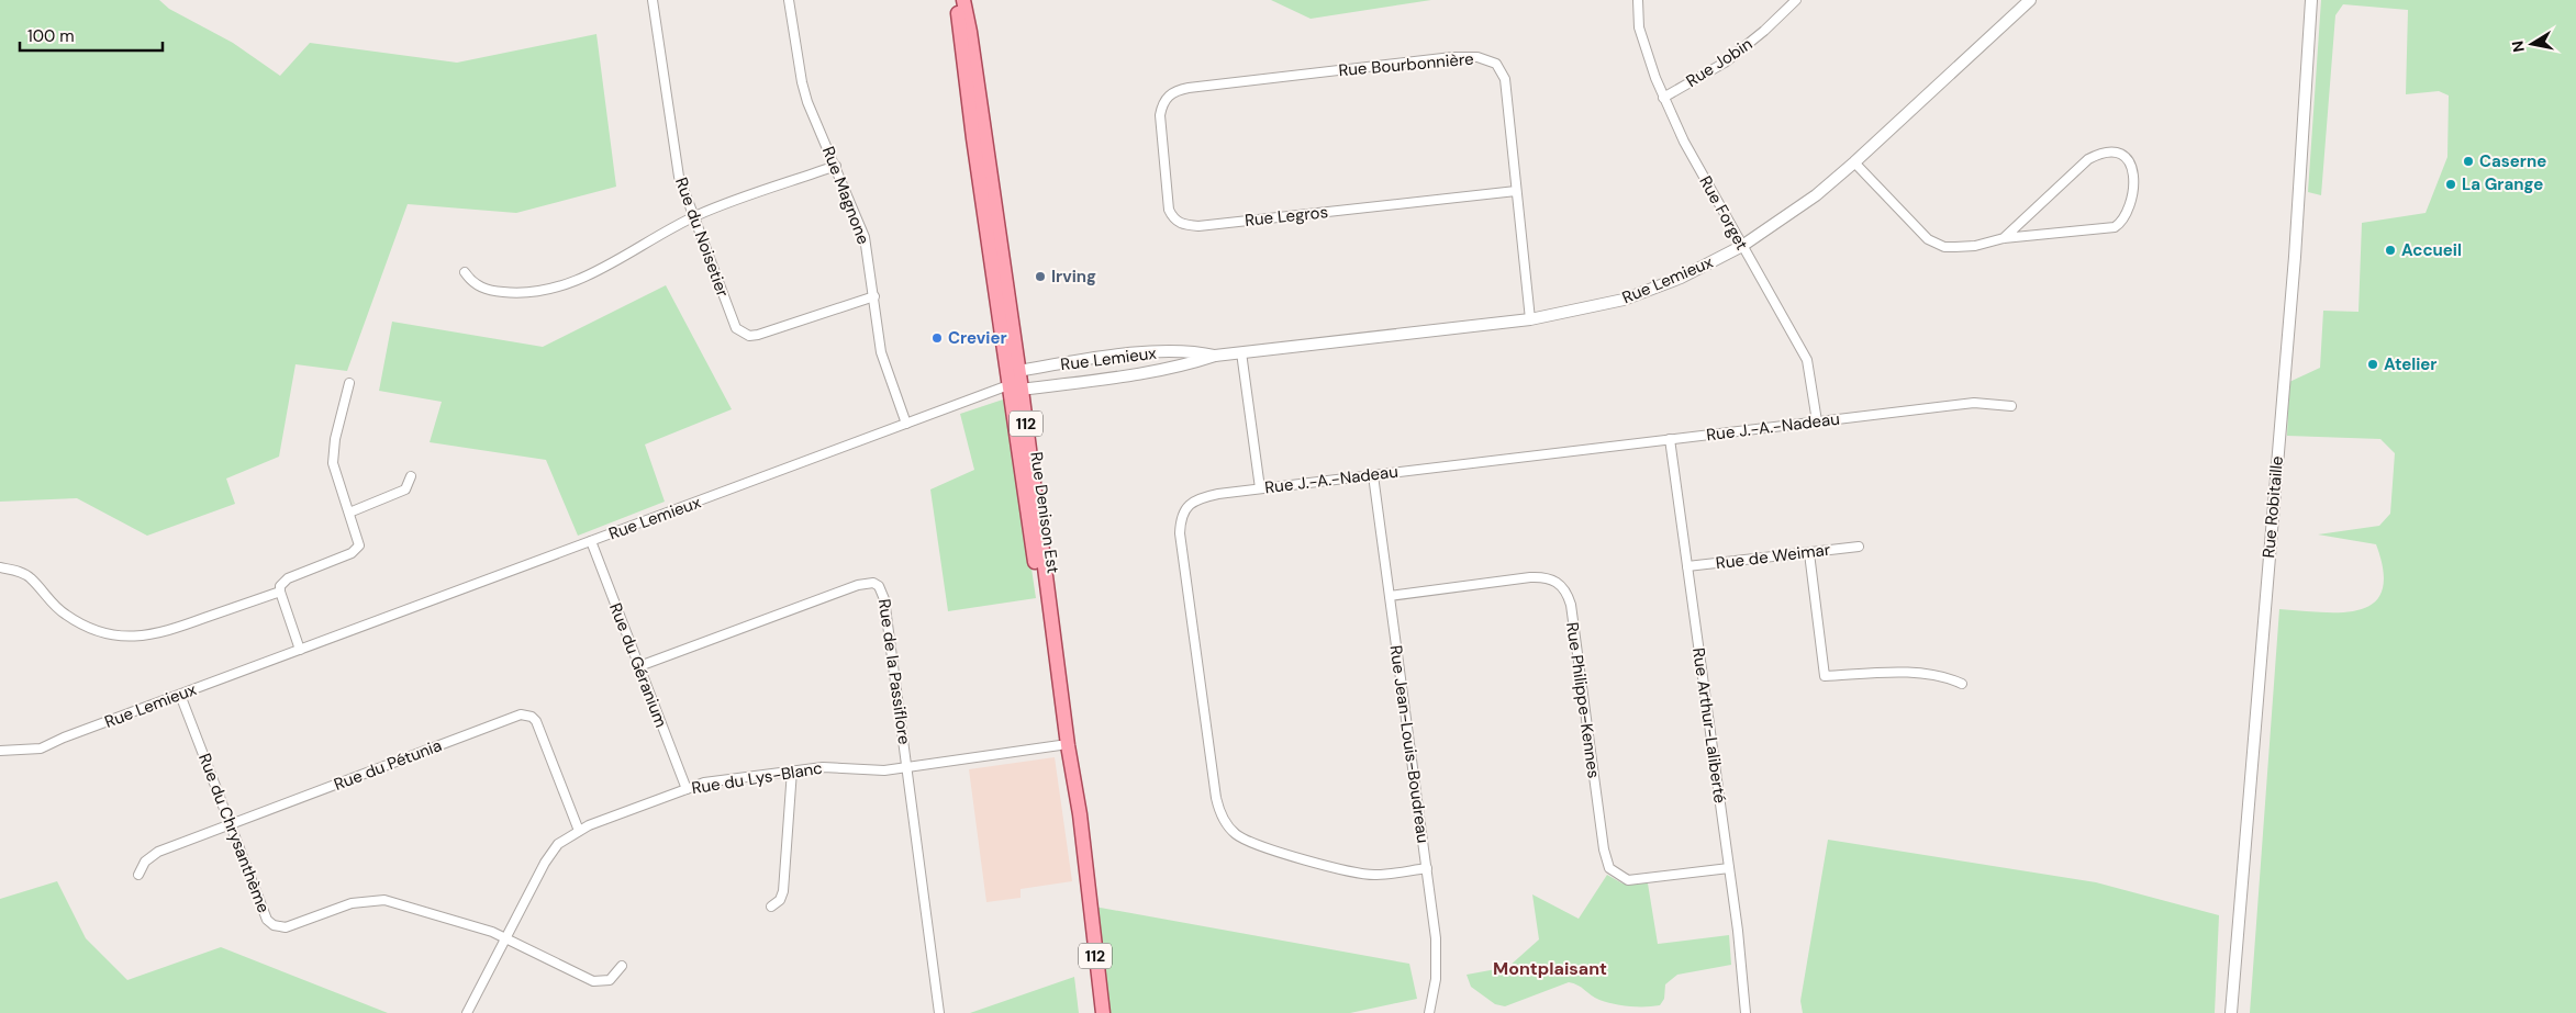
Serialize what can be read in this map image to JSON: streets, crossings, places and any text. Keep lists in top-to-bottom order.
{
  "streets": {
    "main road": ["112", "Rue Denison Est"],
    "street": [
      "Rue Jobin",
      "Rue Bourbonnière",
      "Rue Magnone",
      "Rue Forget",
      "Rue Legros",
      "Rue du Noisetier",
      "Rue Lemieux",
      "Rue J.-A.-Nadeau",
      "Rue Robitaille",
      "Rue de Weimar",
      "Rue du Géranium",
      "Rue de la Passiflore",
      "Rue Philippe-Kennes",
      "Rue Arthur-Laliberté",
      "Rue Jean-Louis-Boudreau",
      "Rue du Pétunia",
      "Rue du Lys-Blanc",
      "Rue du Chrysanthème"
    ]
  },
  "crossings": [
    ["Rue Jobin", "Rue Forget"],
    ["Rue Bourbonnière", "Rue Legros"],
    ["Rue Bourbonnière", "Rue Lemieux"],
    ["Rue Magnone", "Rue du Noisetier"],
    ["Rue Magnone", "Rue Lemieux"],
    ["Rue Forget", "Rue Lemieux"],
    ["Rue Forget", "Rue J.-A.-Nadeau"],
    ["Rue Lemieux", "Rue Denison Est"],
    ["Rue Lemieux", "Rue du Géranium"],
    ["Rue Lemieux", "Rue du Chrysanthème"],
    ["Rue J.-A.-Nadeau", "Rue Arthur-Laliberté"],
    ["Rue J.-A.-Nadeau", "Rue Jean-Louis-Boudreau"],
    ["Rue Denison Est", "Rue du Lys-Blanc"],
    ["Rue de Weimar", "Rue Arthur-Laliberté"],
    ["Rue du Géranium", "Rue de la Passiflore"],
    ["Rue du Géranium", "Rue du Lys-Blanc"],
    ["Rue de la Passiflore", "Rue du Lys-Blanc"],
    ["Rue Philippe-Kennes", "Rue Arthur-Laliberté"],
    ["Rue Philippe-Kennes", "Rue Jean-Louis-Boudreau"],
    ["Rue du Pétunia", "Rue du Lys-Blanc"],
    ["Rue du Pétunia", "Rue du Chrysanthème"],
    ["Rue du Lys-Blanc", "Rue du Chrysanthème"]
  ],
  "districts": ["Montplaisant"],
  "places": [
    "Caserne",
    "La Grange",
    "Accueil",
    "Irving",
    "Crevier",
    "Atelier"
  ],
  "scale_bar": "100 m",
  "north": "left"
}
